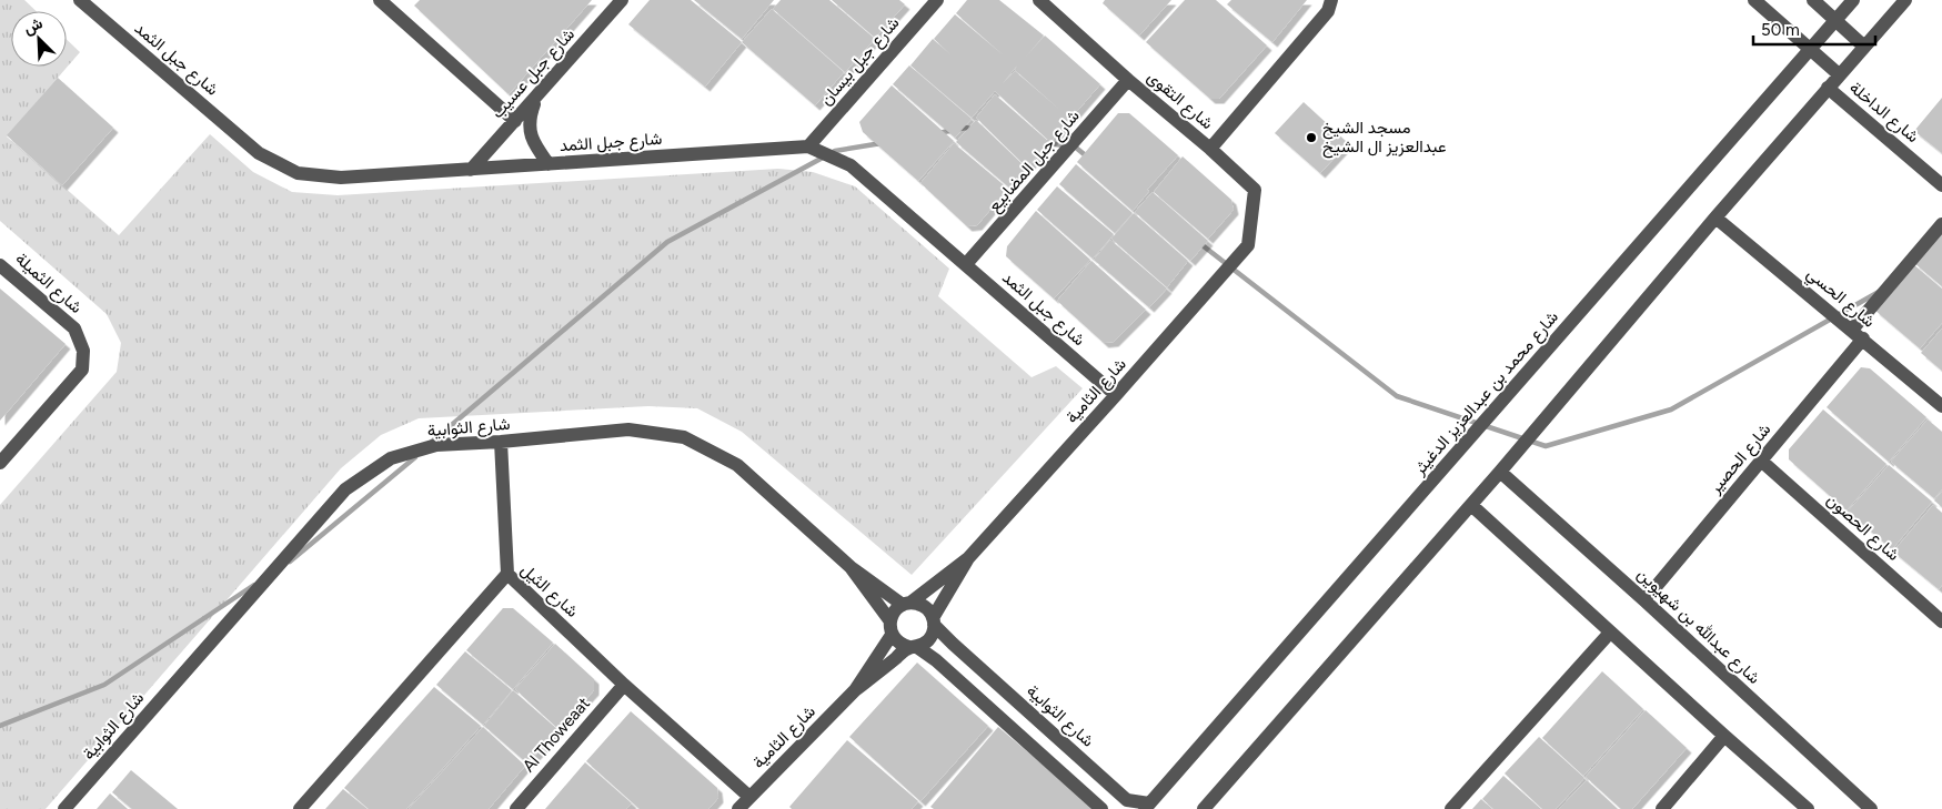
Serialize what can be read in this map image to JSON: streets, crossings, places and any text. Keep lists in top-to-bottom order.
{
  "streets": {
    "street": [
      "شارع جبل الثمد",
      "شارع جبل بيسان",
      "شارع جبل عسيب",
      "شارع التقوى",
      "شارع الداخلة",
      "شارع جبل المضابيع",
      "شارع الثميلة",
      "شارع الحسي",
      "شارع الثامية",
      "شارع محمد بن عبدالعزيز الدغيثر",
      "شارع الثوابية",
      "شارع الحصير",
      "شارع الحصون",
      "شارع الثيل",
      "شارع عبدالله بن شهيوين",
      "Al Thoweaat"
    ]
  },
  "crossings": [
    ["شارع جبل الثمد", "شارع جبل بيسان"],
    ["شارع جبل الثمد", "شارع جبل عسيب"],
    ["شارع جبل الثمد", "شارع جبل المضابيع"],
    ["شارع جبل الثمد", "شارع الثامية"],
    ["شارع التقوى", "شارع جبل المضابيع"],
    ["شارع التقوى", "شارع الثامية"],
    ["شارع الحسي", "شارع الحصير"],
    ["شارع الثامية", "شارع الثيل"],
    ["شارع محمد بن عبدالعزيز الدغيثر", "شارع الثوابية"],
    ["شارع الحصير", "شارع الحصون"],
    ["شارع الحصير", "شارع عبدالله بن شهيوين"],
    ["شارع الثيل", "Al Thoweaat"]
  ],
  "places": ["مسجد الشيخ عبدالعزيز ال الشيخ"],
  "scale_bar": "50 m",
  "north": "top left"
}
